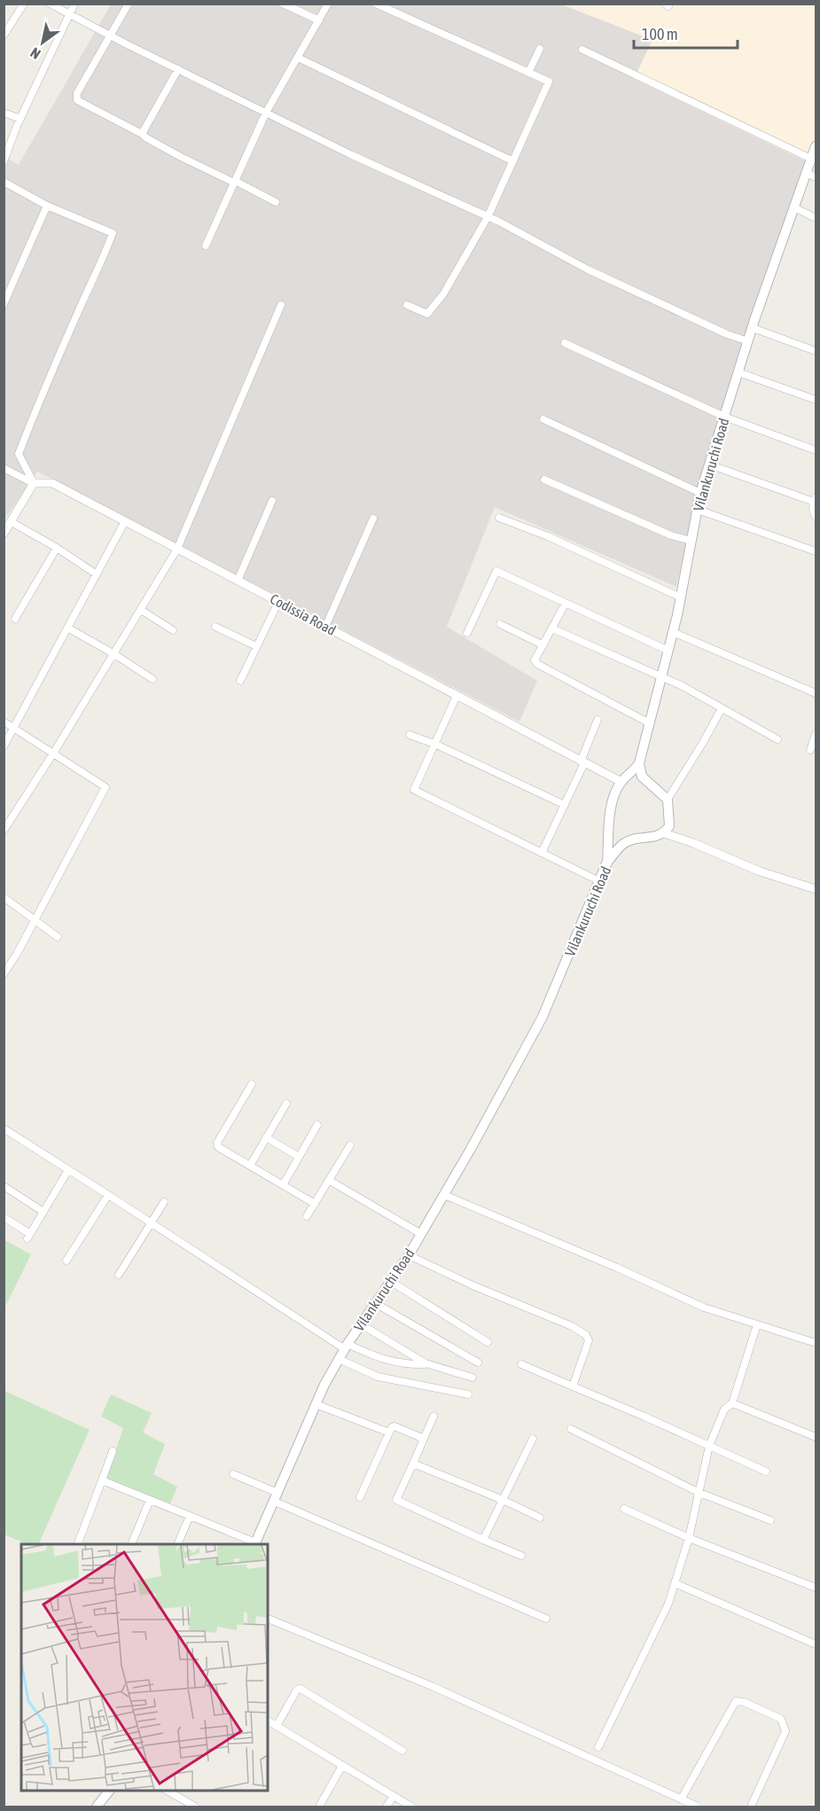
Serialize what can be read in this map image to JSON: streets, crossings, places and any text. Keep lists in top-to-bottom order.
{
  "streets": {
    "main road": ["Vilankuruchi Road"],
    "street": ["Codissia Road"]
  },
  "scale_bar": "100 m",
  "north": "bottom left"
}
